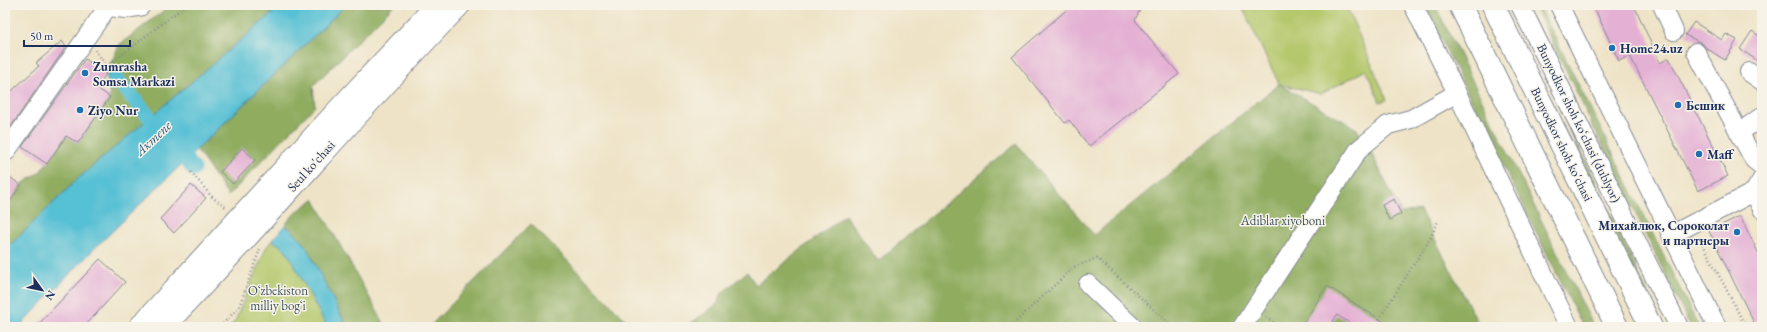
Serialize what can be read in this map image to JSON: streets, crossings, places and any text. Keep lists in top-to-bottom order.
{
  "streets": {
    "main road": ["Bunyodkor shoh ko'chasi", "Seul ko'chasi"],
    "street": ["Bunyodkor shoh koʻchasi (dublyor)"]
  },
  "water": ["Актепе"],
  "parks": ["Adiblar xiyoboni", "Oʻzbekiston milliy bogʻi"],
  "places": [
    "Home24.uz",
    "Zumrasha Somsa Markazi",
    "Бешик",
    "Ziyo Nur",
    "Maff",
    "Михайлюк, Сороколат и партнеры"
  ],
  "scale_bar": "50 m",
  "north": "bottom right"
}
